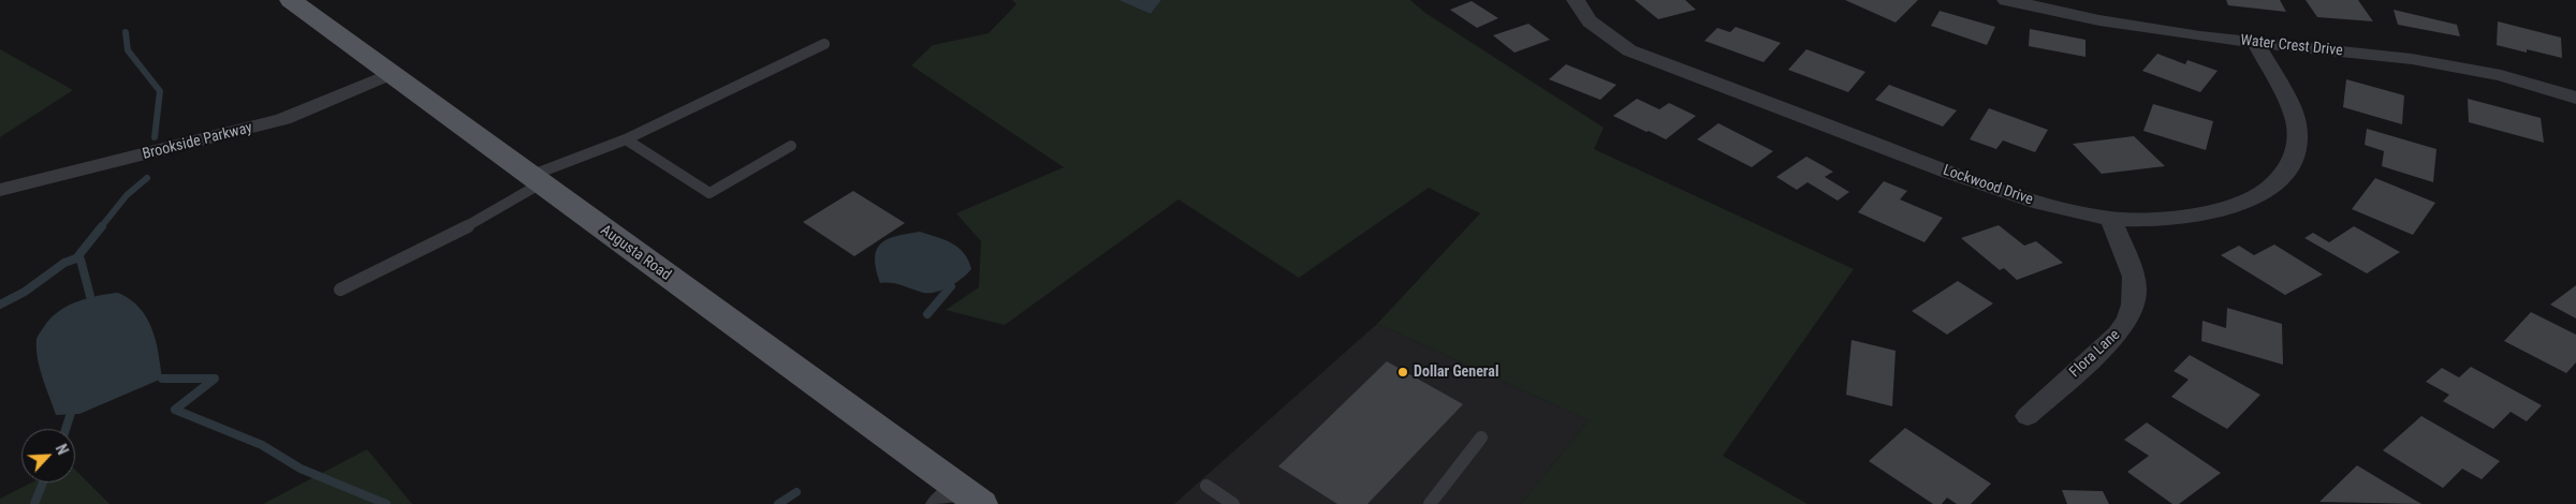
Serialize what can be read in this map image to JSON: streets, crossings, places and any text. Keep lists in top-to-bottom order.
{
  "streets": {
    "main road": ["Augusta Road"],
    "street": [
      "Water Crest Drive",
      "Brookside Parkway",
      "Lockwood Drive",
      "Flora Lane"
    ]
  },
  "crossings": [
    ["Water Crest Drive", "Lockwood Drive"],
    ["Brookside Parkway", "Augusta Road"],
    ["Lockwood Drive", "Flora Lane"]
  ],
  "places": ["Dollar General"],
  "north": "top right"
}
